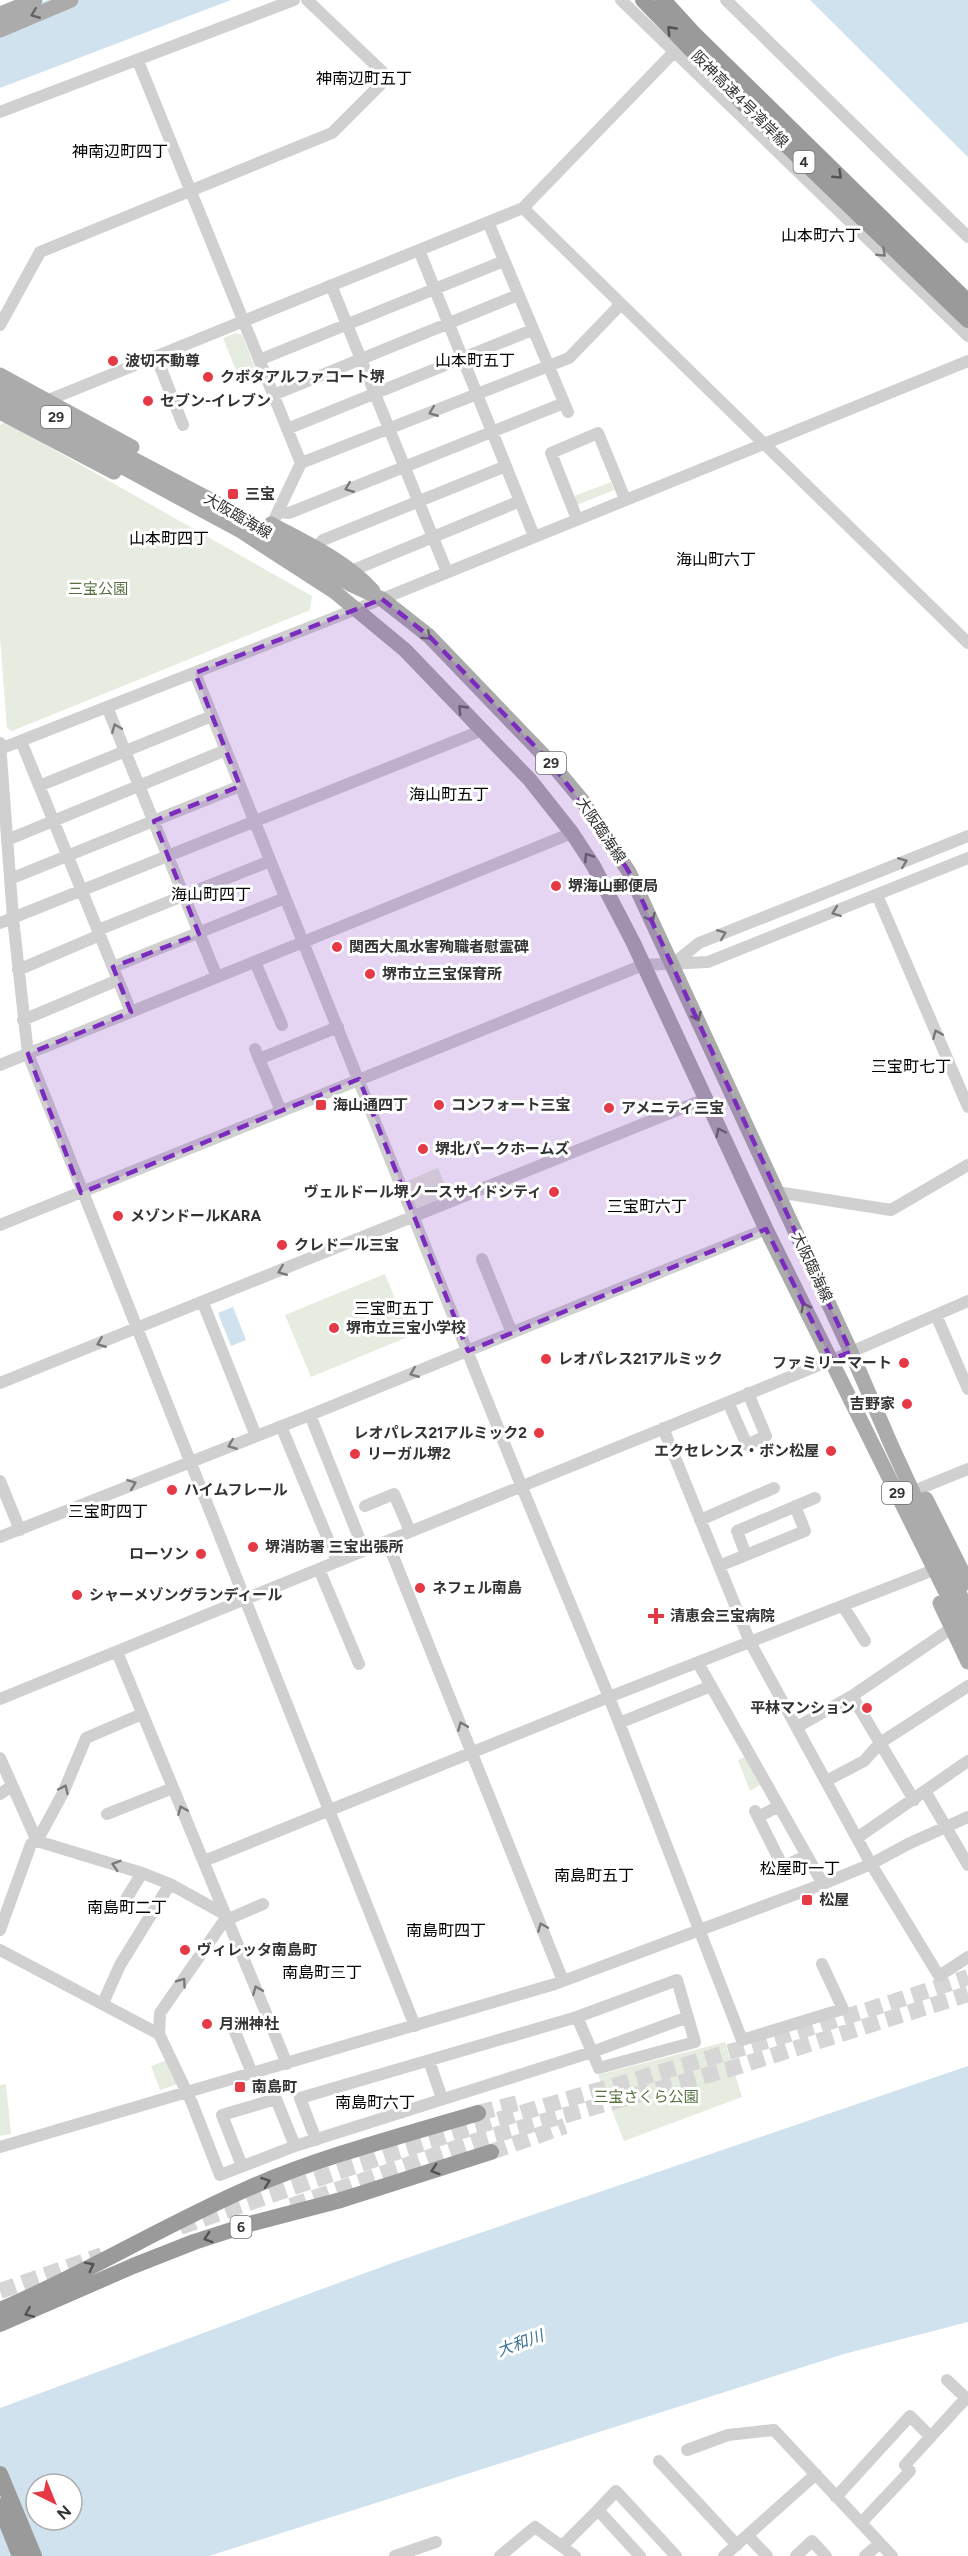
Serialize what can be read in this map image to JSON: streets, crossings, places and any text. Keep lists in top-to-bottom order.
{
  "streets": {
    "highway": ["阪神高速4号湾岸線", "4", "6"],
    "main road": ["29", "大阪臨海線"]
  },
  "crossings": [
    ["29", "大阪臨海線"]
  ],
  "districts": [
    "神南辺町五丁",
    "神南辺町四丁",
    "山本町六丁",
    "山本町五丁",
    "山本町四丁",
    "海山町六丁",
    "海山町五丁",
    "海山町四丁",
    "三宝町七丁",
    "三宝町六丁",
    "三宝町五丁",
    "三宝町四丁",
    "松屋町一丁",
    "南島町五丁",
    "南島町二丁",
    "南島町四丁",
    "南島町三丁",
    "南島町六丁"
  ],
  "water": ["大和川"],
  "parks": ["三宝公園", "三宝さくら公園"],
  "places": {
    "other": [
      "波切不動尊",
      "クボタアルファコート堺",
      "セブン-イレブン",
      "堺海山郵便局",
      "関西大風水害殉職者慰霊碑",
      "堺市立三宝保育所",
      "コンフォート三宝",
      "アメニティ三宝",
      "堺北パークホームズ",
      "ヴェルドール堺ノースサイドシティ",
      "メゾンドールKARA",
      "クレドール三宝",
      "堺市立三宝小学校",
      "レオパレス21アルミック",
      "ファミリーマート",
      "吉野家",
      "レオパレス21アルミック2",
      "エクセレンス・ボン松屋",
      "リーガル堺2",
      "ハイムフレール",
      "堺消防署 三宝出張所",
      "ローソン",
      "ネフェル南島",
      "シャーメゾングランディール",
      "平林マンション",
      "ヴィレッタ南島町",
      "月洲神社"
    ],
    "transit": [
      "三宝",
      "海山通四丁",
      "松屋",
      "南島町"
    ],
    "health": ["清恵会三宝病院"]
  },
  "north": "bottom right"
}
